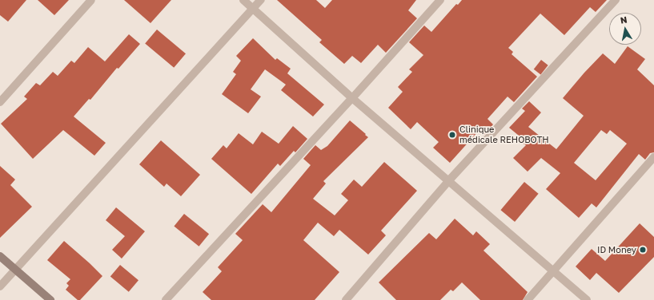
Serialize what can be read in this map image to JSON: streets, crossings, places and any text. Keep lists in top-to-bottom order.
{
  "places": ["Clinique médicale REHOBOTH", "ID Money"],
  "north": "top"
}
